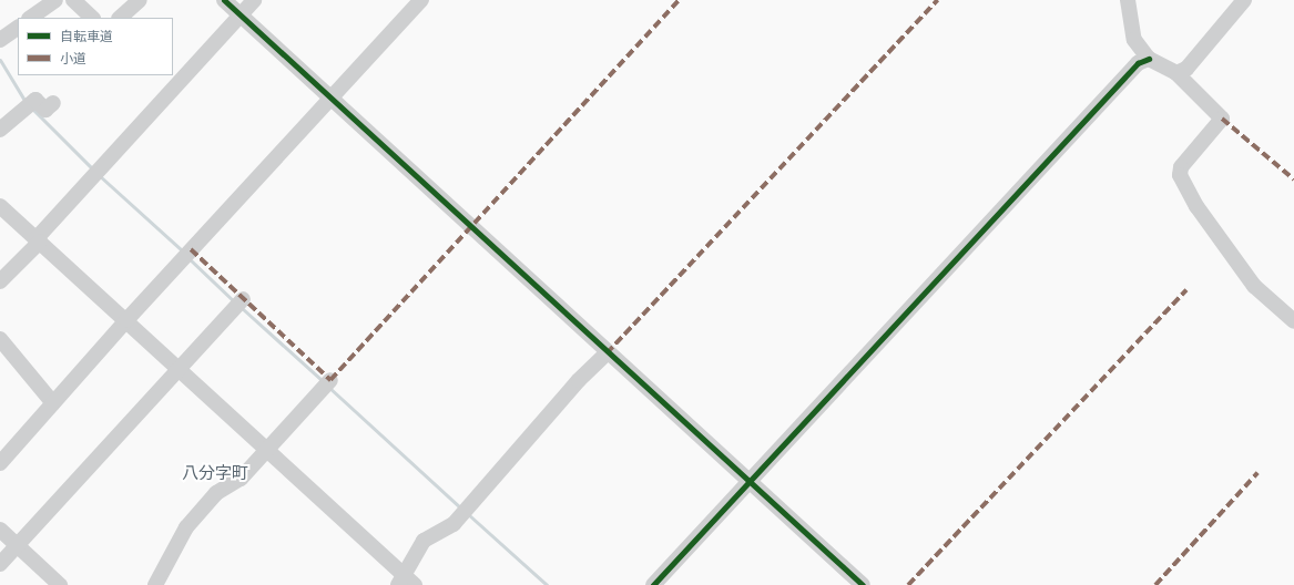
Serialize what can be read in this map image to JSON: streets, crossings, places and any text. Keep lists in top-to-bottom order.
{
  "districts": ["八分字町"],
  "legend": ["自転車道", "小道"]
}
